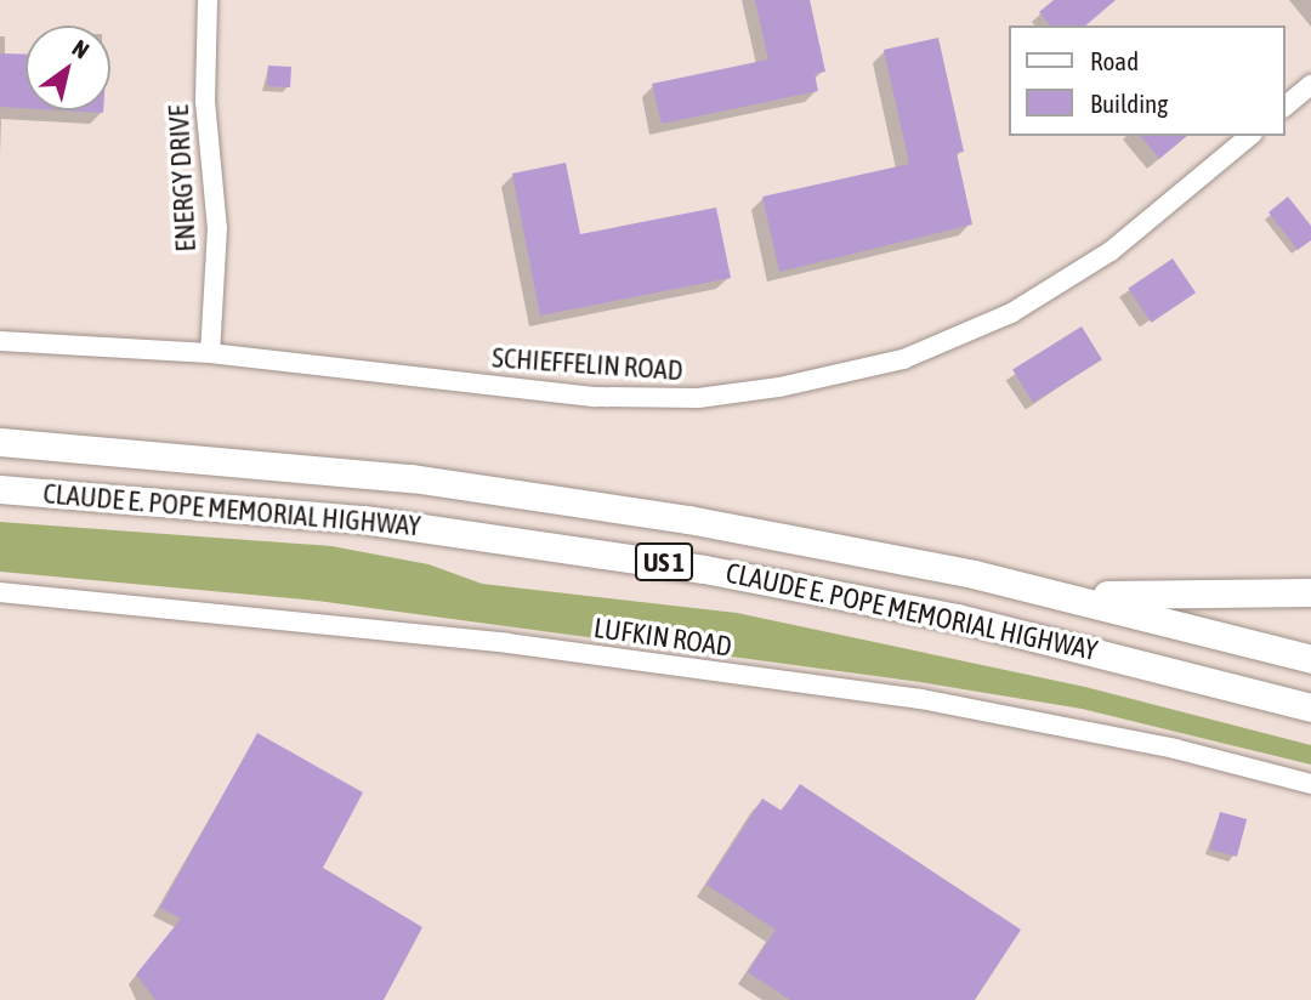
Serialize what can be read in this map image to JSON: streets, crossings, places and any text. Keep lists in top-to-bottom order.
{
  "streets": {
    "highway": ["CLAUDE E. POPE MEMORIAL HIGHWAY", "US 1"],
    "street": ["ENERGY DRIVE", "SCHIEFFELIN ROAD", "LUFKIN ROAD"]
  },
  "crossings": [
    ["ENERGY DRIVE", "SCHIEFFELIN ROAD"]
  ],
  "legend": ["Road", "Building"],
  "north": "top right"
}
